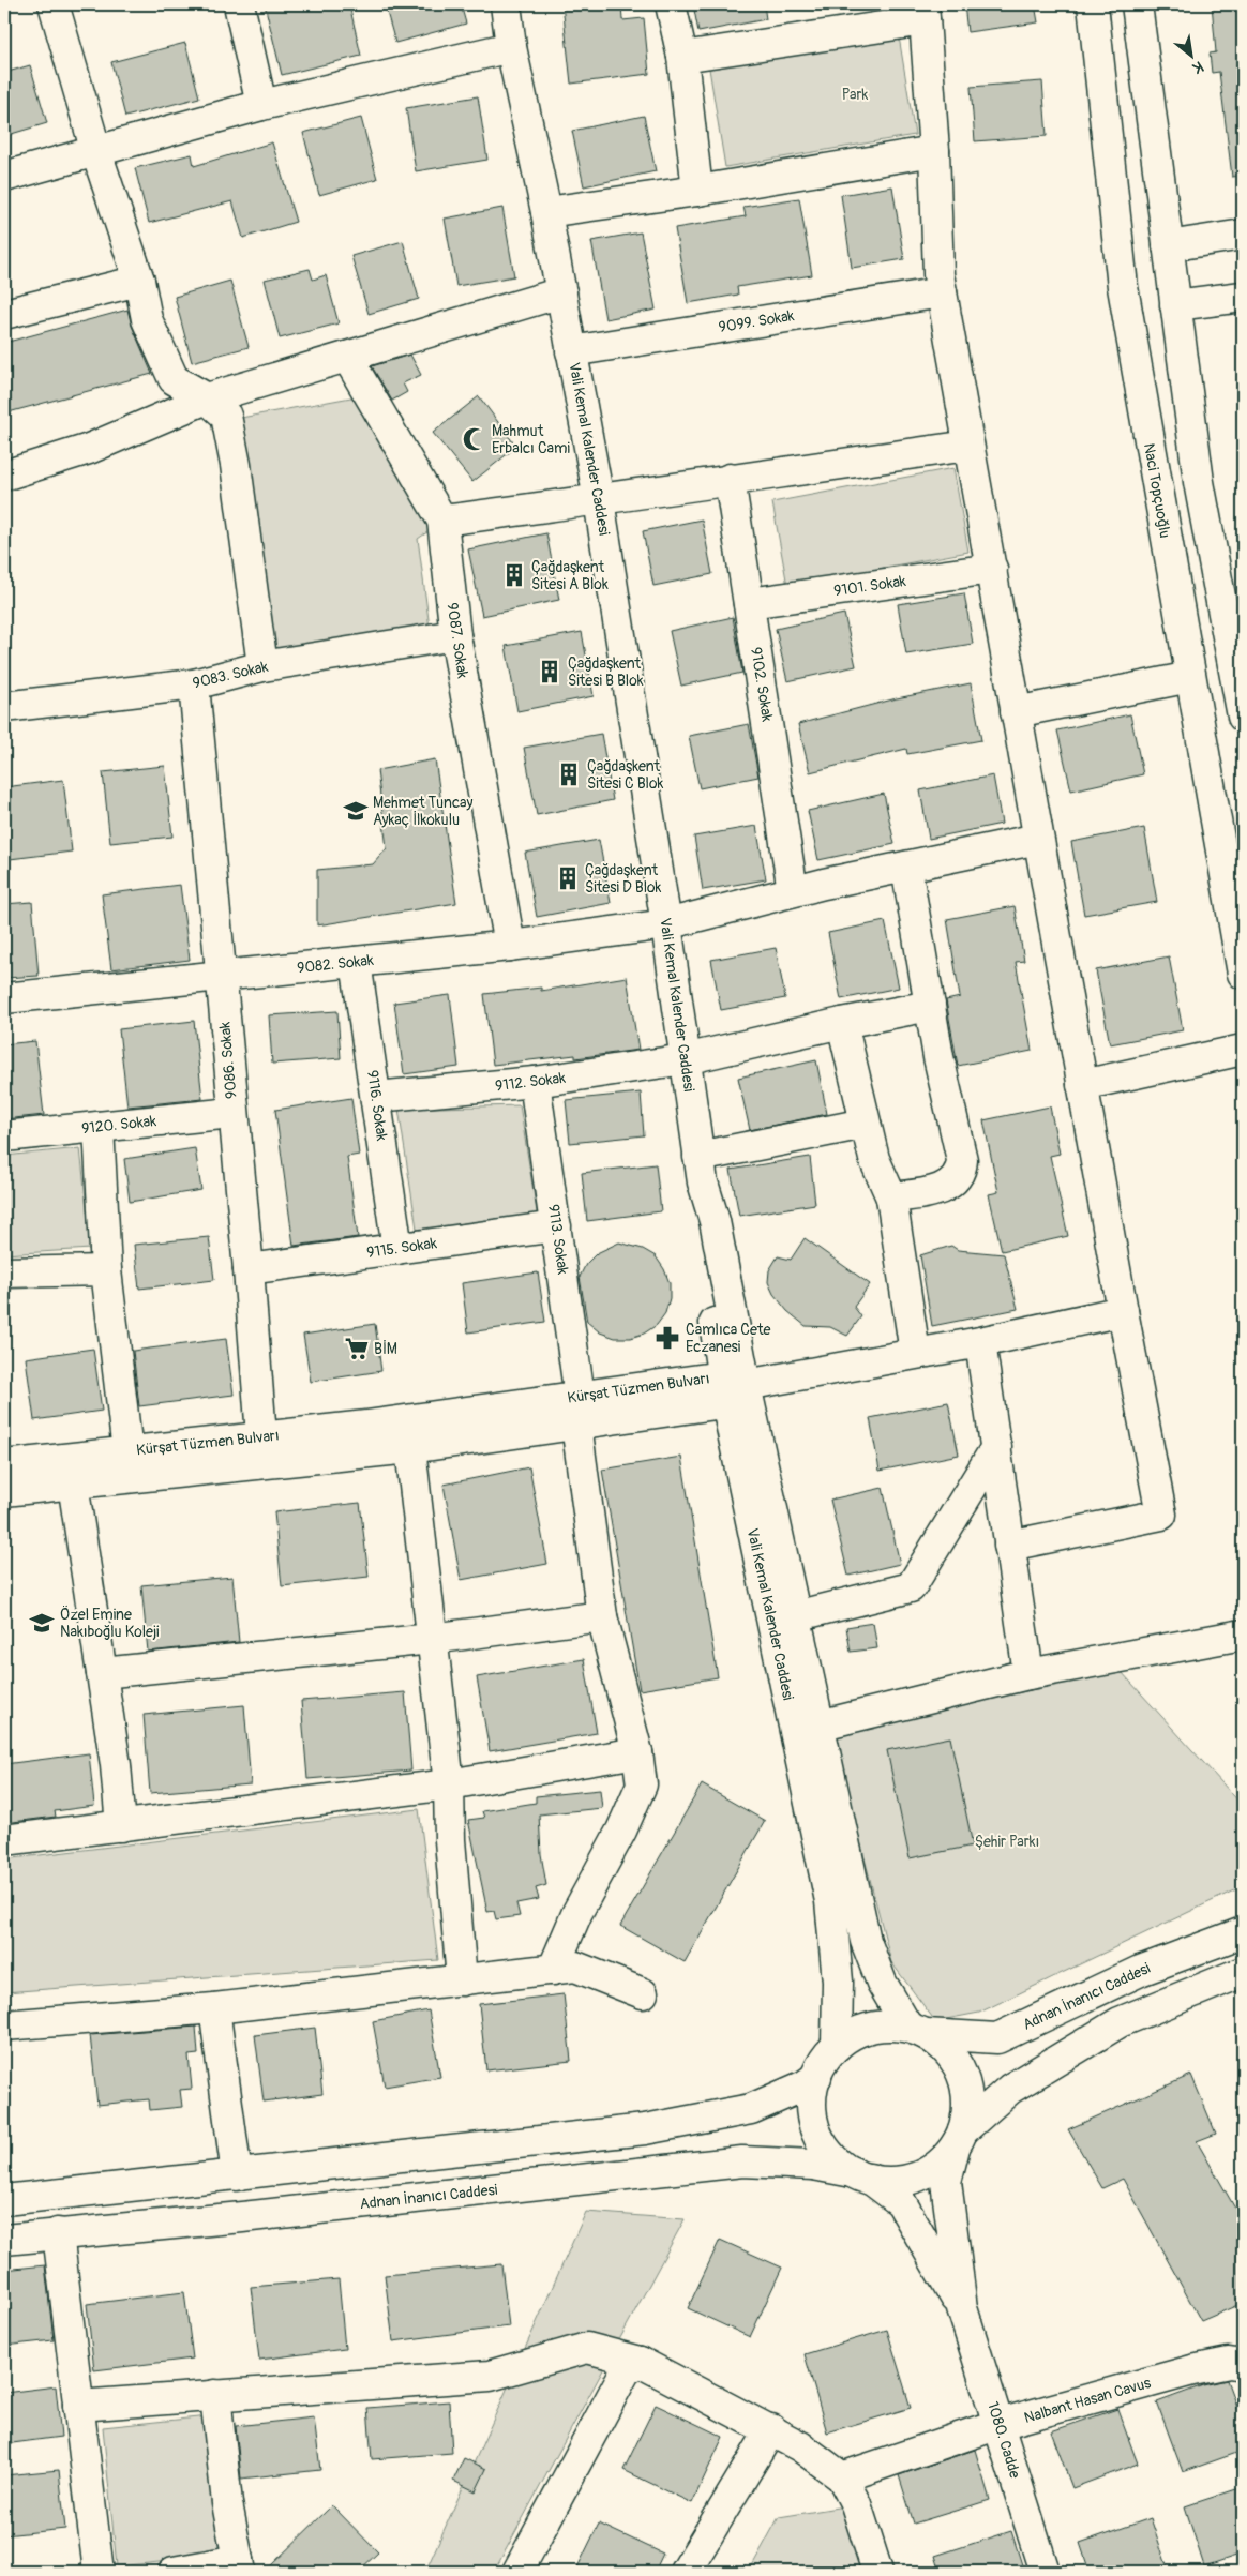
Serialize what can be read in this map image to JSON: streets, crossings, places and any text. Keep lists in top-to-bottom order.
{
  "streets": {
    "street": [
      "9099. Sokak",
      "Vali Kemal Kalender Caddesi",
      "Naci Topçuoğlu",
      "9101. Sokak",
      "9087. Sokak",
      "9083. Sokak",
      "9102. Sokak",
      "9082. Sokak",
      "9086. Sokak",
      "9112. Sokak",
      "9116. Sokak",
      "9120. Sokak",
      "9113. Sokak",
      "9115. Sokak",
      "Kürşat Tüzmen Bulvarı",
      "Adnan İnanıcı Caddesi",
      "Nalbant Hasan Cavus",
      "1080. Cadde"
    ]
  },
  "crossings": [
    ["9099. Sokak", "Vali Kemal Kalender Caddesi"],
    ["Vali Kemal Kalender Caddesi", "9082. Sokak"],
    ["Vali Kemal Kalender Caddesi", "9112. Sokak"],
    ["Vali Kemal Kalender Caddesi", "Kürşat Tüzmen Bulvarı"],
    ["Vali Kemal Kalender Caddesi", "Adnan İnanıcı Caddesi"],
    ["Vali Kemal Kalender Caddesi", "1080. Cadde"],
    ["9101. Sokak", "9102. Sokak"],
    ["9087. Sokak", "9083. Sokak"],
    ["9087. Sokak", "9082. Sokak"],
    ["9083. Sokak", "9086. Sokak"],
    ["9102. Sokak", "9082. Sokak"],
    ["9082. Sokak", "9086. Sokak"],
    ["9082. Sokak", "9116. Sokak"],
    ["9086. Sokak", "9120. Sokak"],
    ["9086. Sokak", "9115. Sokak"],
    ["9086. Sokak", "Kürşat Tüzmen Bulvarı"],
    ["9112. Sokak", "9116. Sokak"],
    ["9112. Sokak", "9113. Sokak"],
    ["9116. Sokak", "9115. Sokak"],
    ["9113. Sokak", "9115. Sokak"],
    ["9113. Sokak", "Kürşat Tüzmen Bulvarı"],
    ["Adnan İnanıcı Caddesi", "1080. Cadde"],
    ["Nalbant Hasan Cavus", "1080. Cadde"]
  ],
  "parks": ["Park", "Şehir Parkı"],
  "places": {
    "mosque": ["Mahmut Erbalcı Cami"],
    "building": [
      "Çağdaşkent Sitesi A Blok",
      "Çağdaşkent Sitesi B Blok",
      "Çağdaşkent Sitesi C Blok",
      "Çağdaşkent Sitesi D Blok"
    ],
    "school or university": ["Mehmet Tuncay Aykaç İlkokulu", "Özel Emine Nakıboğlu Koleji"],
    "pharmacy": ["Camlıca Cete Eczanesi"],
    "supermarket": ["BİM"]
  },
  "north": "bottom right"
}
